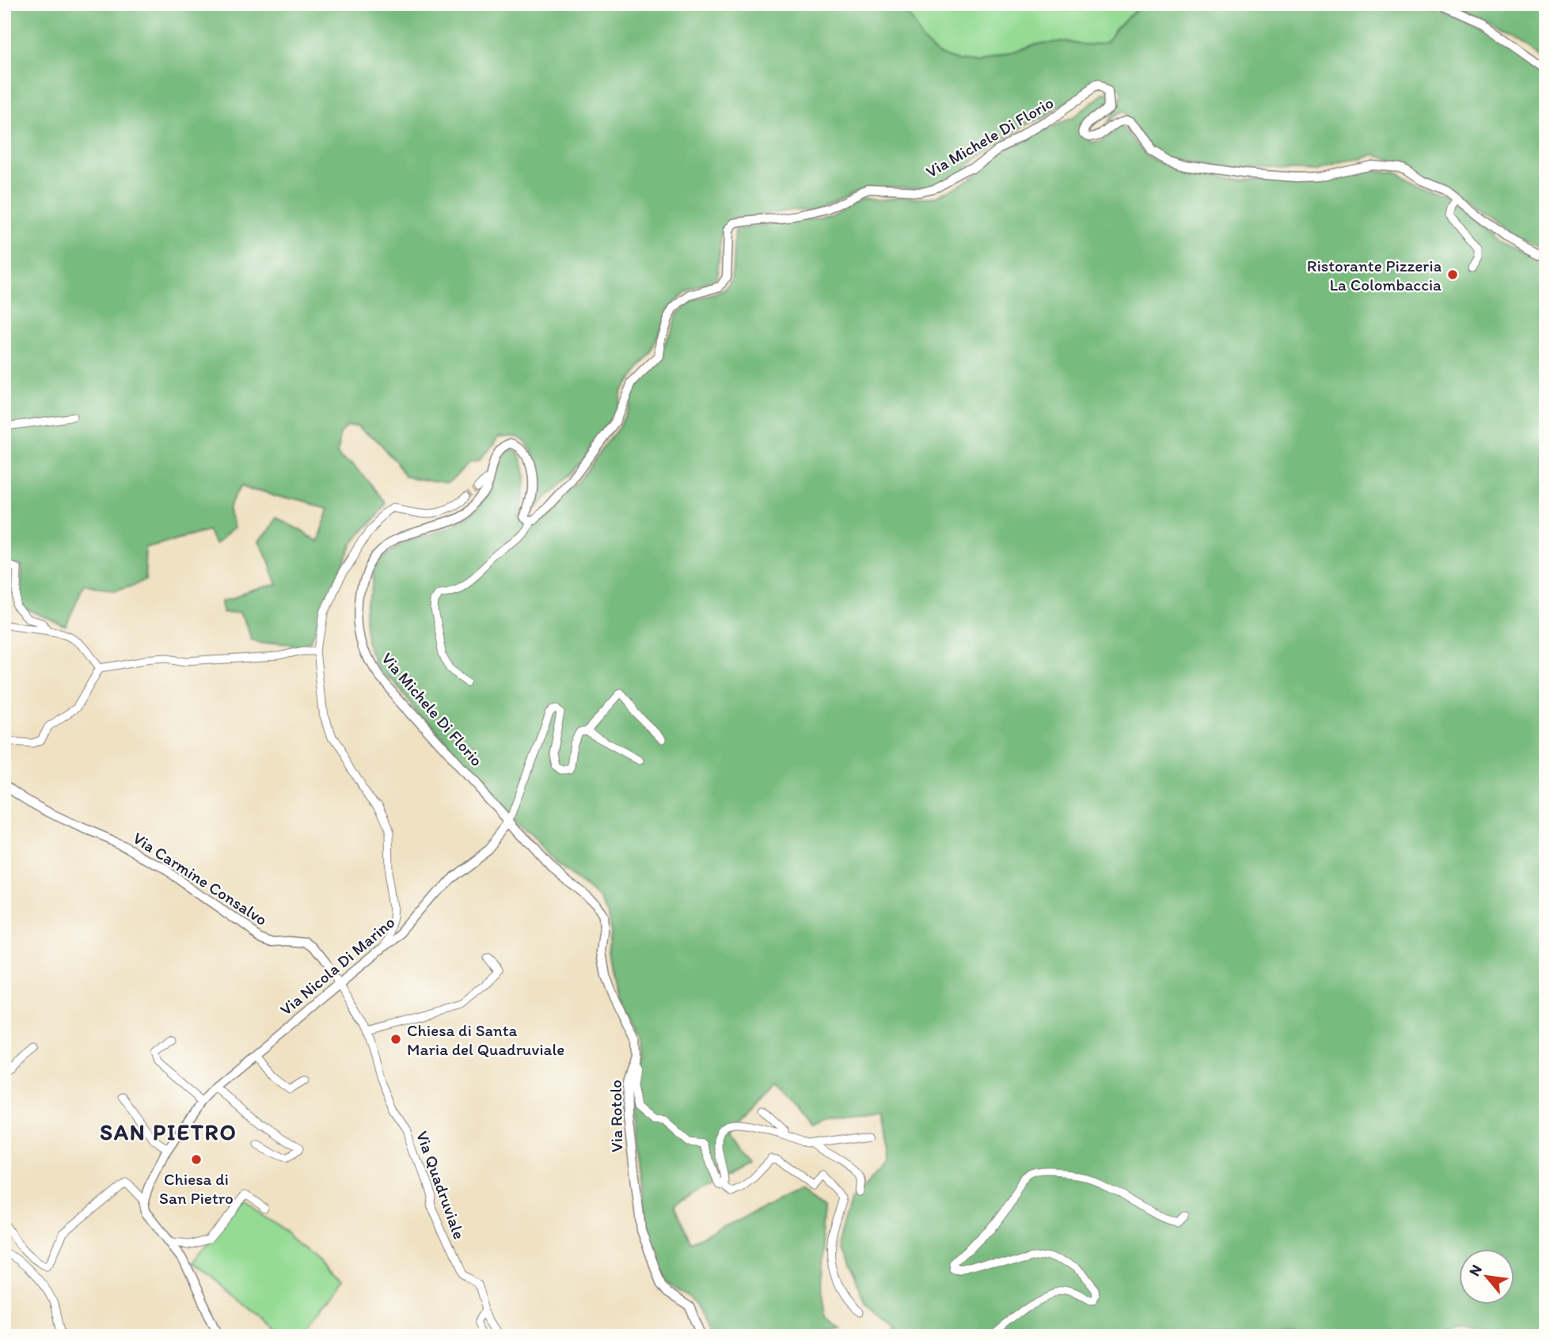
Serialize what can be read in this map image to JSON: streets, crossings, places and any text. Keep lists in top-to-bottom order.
{
  "streets": {
    "street": [
      "Via Michele Di Florio",
      "Via Carmine Consalvo",
      "Via Nicola Di Marino",
      "Via Rotolo",
      "Via Quadruviale"
    ]
  },
  "crossings": [
    ["Via Michele Di Florio", "Via Nicola Di Marino"],
    ["Via Michele Di Florio", "Via Rotolo"],
    ["Via Carmine Consalvo", "Via Nicola Di Marino"],
    ["Via Carmine Consalvo", "Via Quadruviale"],
    ["Via Nicola Di Marino", "Via Rotolo"],
    ["Via Nicola Di Marino", "Via Quadruviale"]
  ],
  "districts": ["SAN PIETRO"],
  "places": ["Ristorante Pizzeria La Colombaccia", "Chiesa di Santa Maria del Quadruviale", "Chiesa di San Pietro"],
  "north": "top left"
}
